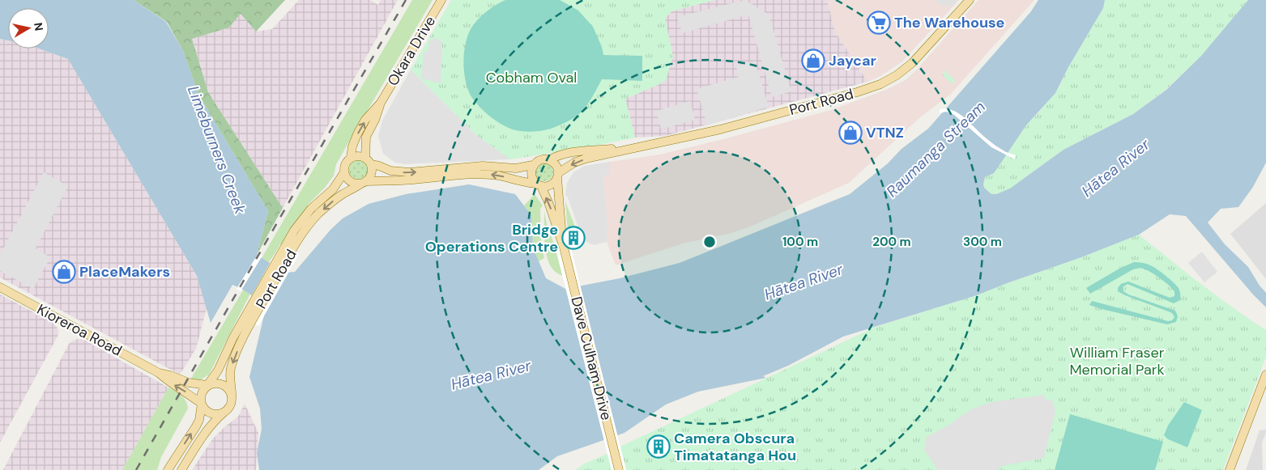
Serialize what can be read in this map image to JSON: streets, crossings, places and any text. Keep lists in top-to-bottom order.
{
  "streets": {
    "main road": [
      "Okara Drive",
      "Port Road",
      "Kioreroa Road",
      "Dave Culham Drive"
    ]
  },
  "crossings": [
    ["Okara Drive", "Port Road"],
    ["Port Road", "Kioreroa Road"],
    ["Port Road", "Dave Culham Drive"]
  ],
  "water": ["Raumanga Stream", "Limeburners Creek", "Hātea River"],
  "parks": ["Cobham Oval", "William Fraser Memorial Park"],
  "places": {
    "supermarket": ["The Warehouse"],
    "shop": ["Jaycar", "VTNZ", "PlaceMakers"],
    "building": ["Bridge Operations Centre", "Camera Obscura Timatatanga Hou"]
  },
  "north": "right",
  "rings": ["100 m", "200 m", "300 m"]
}
